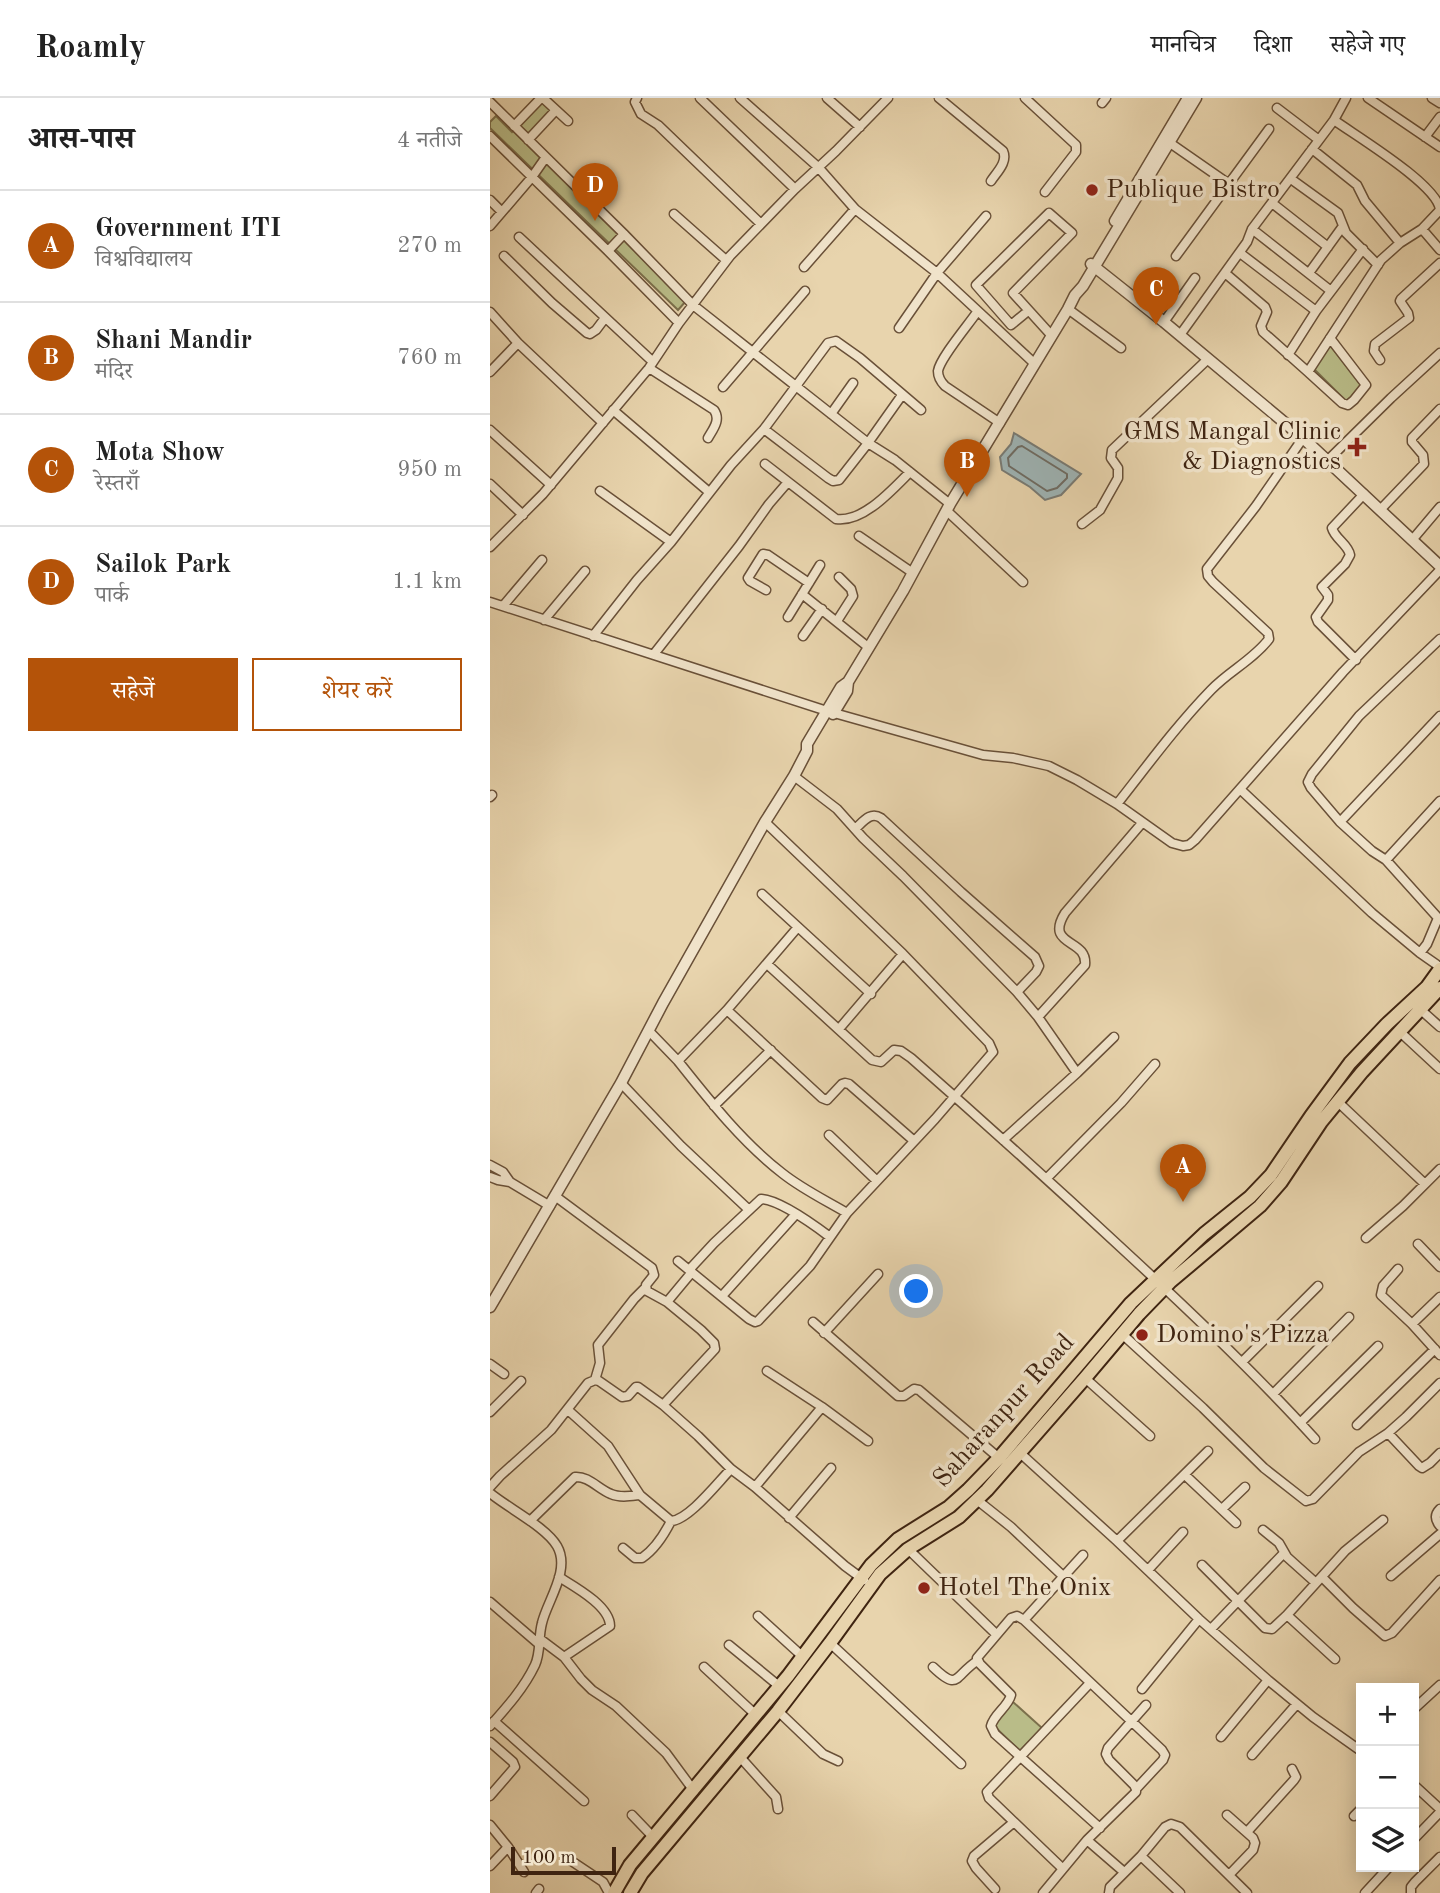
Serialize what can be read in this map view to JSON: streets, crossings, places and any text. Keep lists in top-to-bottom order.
{
  "streets": {
    "main road": ["Saharanpur Road"]
  },
  "places": {
    "other": ["Publique Bistro", "Domino's Pizza", "Hotel The Onix"],
    "health": ["GMS Mangal Clinic & Diagnostics"]
  },
  "scale_bar": "100 m",
  "page": {
    "header": "Roamly",
    "nav": ["मानचित्र", "दिशा", "सहेजे गए"],
    "heading": ["आस-पास", "4 नतीजे"],
    "pins": [
      "D",
      "C",
      "B",
      "A"
    ],
    "list": [
      {
        "mark": "A",
        "name": "Government ITI",
        "note": "विश्वविद्यालय",
        "value": "270 m"
      },
      {
        "mark": "B",
        "name": "Shani Mandir",
        "note": "मंदिर",
        "value": "760 m"
      },
      {
        "mark": "C",
        "name": "Mota Show",
        "note": "रेस्तराँ",
        "value": "950 m"
      },
      {
        "mark": "D",
        "name": "Sailok Park",
        "note": "पार्क",
        "value": "1.1 km"
      }
    ],
    "buttons": ["सहेजें", "शेयर करें"],
    "map_buttons": ["+", "−"],
    "scale": "100 m"
  }
}
